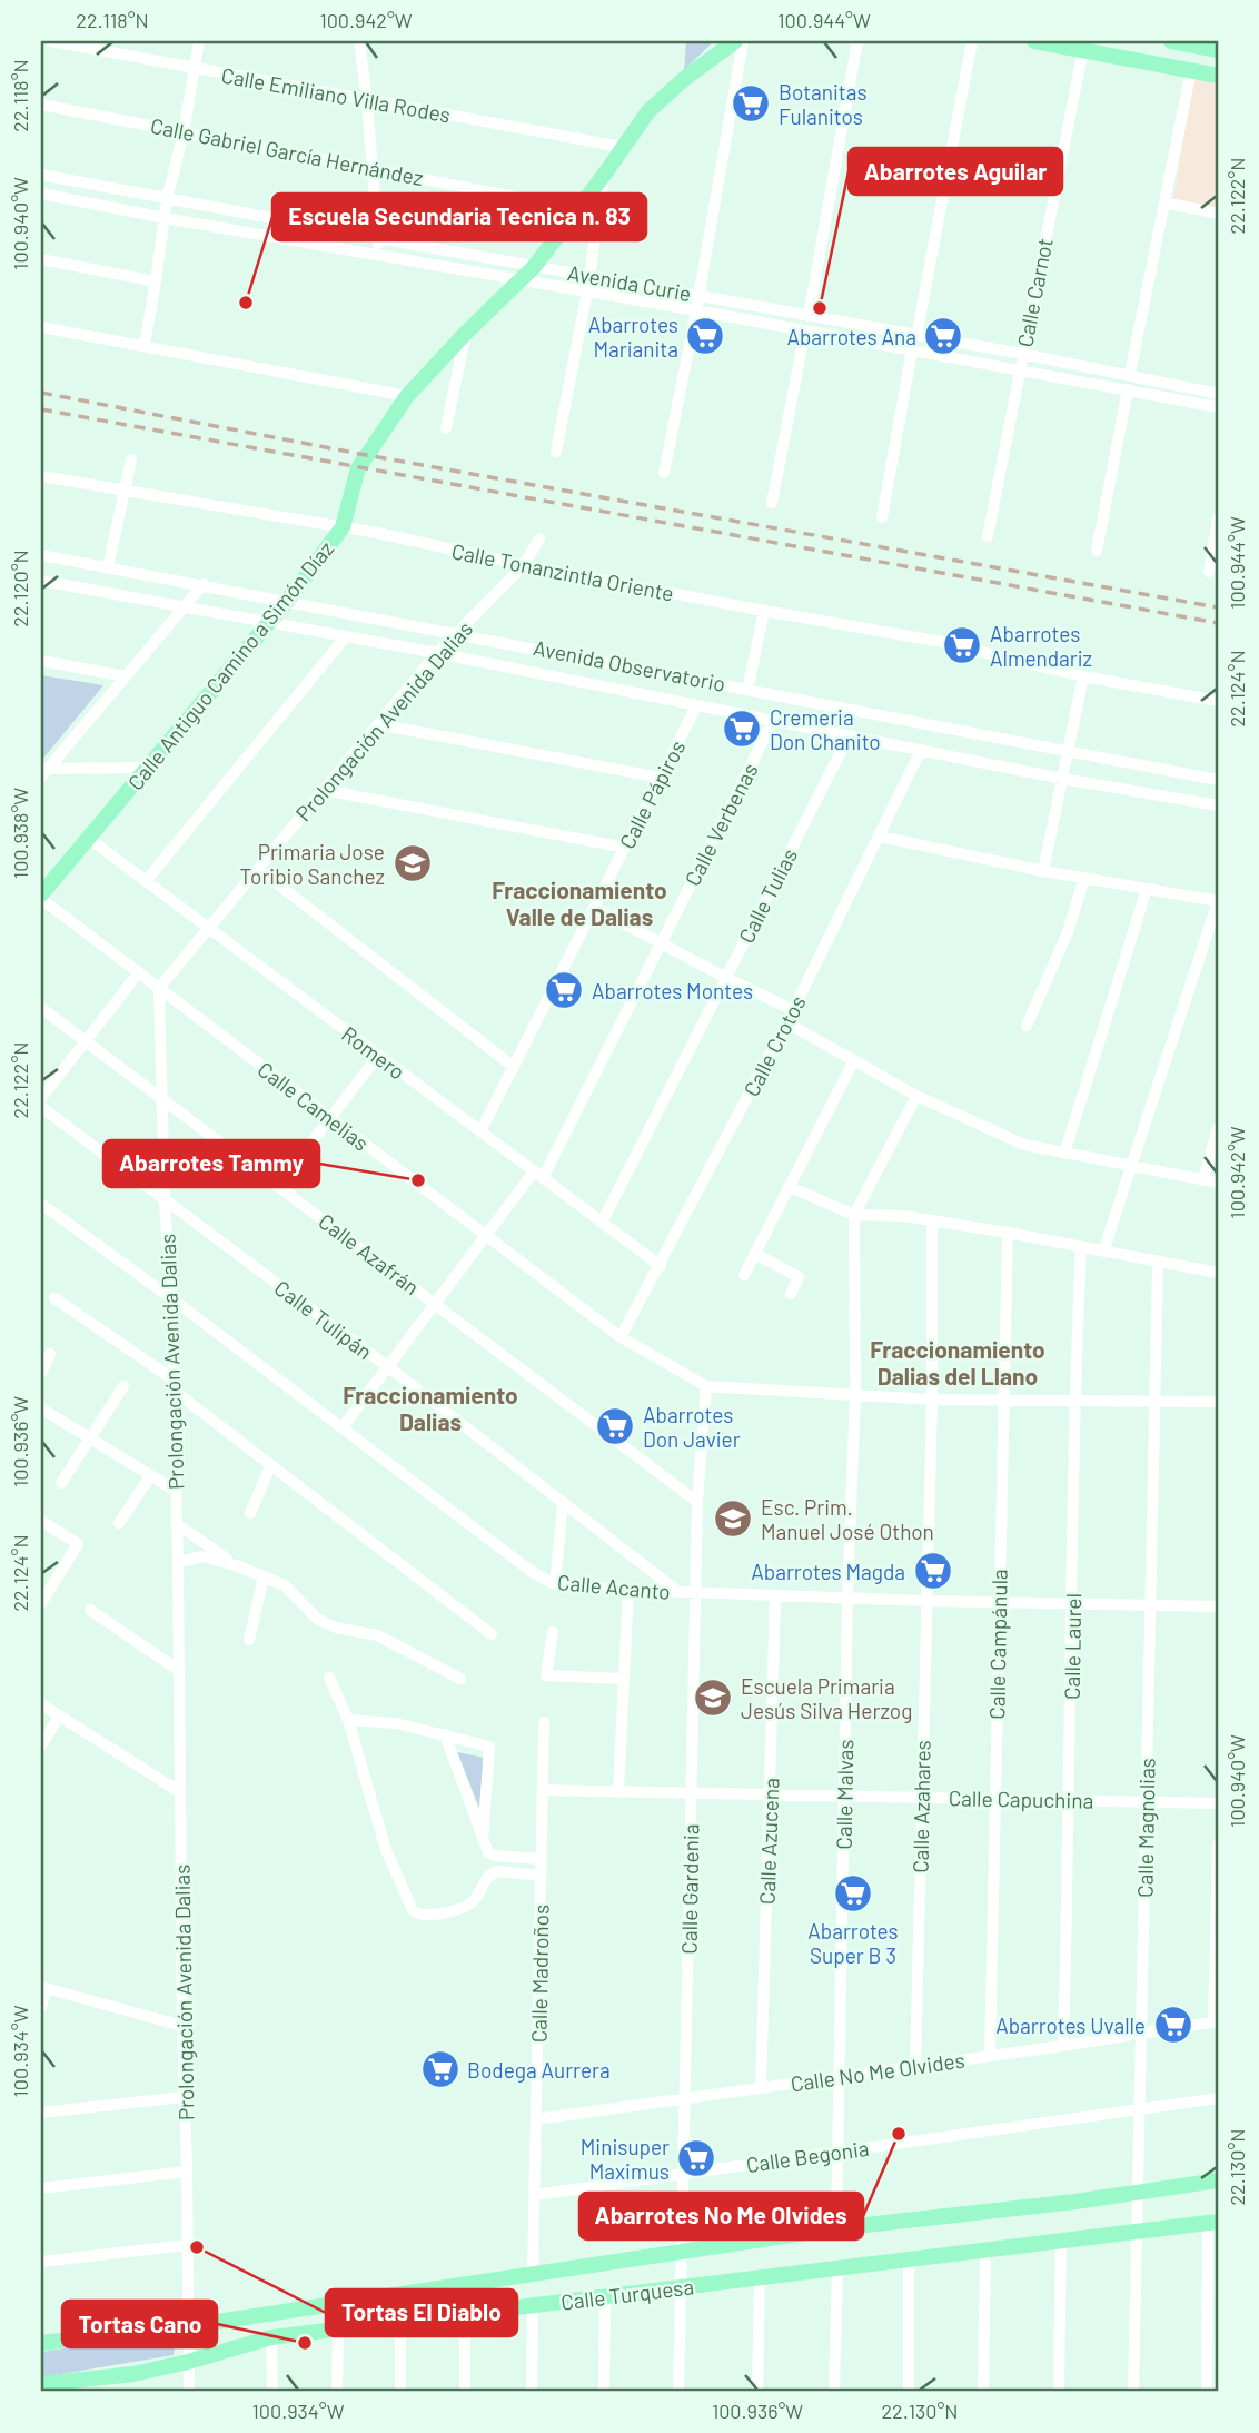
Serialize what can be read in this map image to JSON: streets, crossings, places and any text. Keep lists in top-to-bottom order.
{
  "streets": {
    "main road": ["Calle Antiguo Camino a Simón Díaz", "Calle Turquesa"],
    "street": [
      "Calle Emiliano Villa Rodes",
      "Calle Gabriel García Hernández",
      "Avenida Curie",
      "Calle Carnot",
      "Calle Tonanzintla Oriente",
      "Avenida Observatorio",
      "Prolongación Avenida Dalias",
      "Calle Pápiros",
      "Calle Verbenas",
      "Calle Tulias",
      "Calle Crotos",
      "Romero",
      "Calle Camelias",
      "Calle Azafrán",
      "Calle Tulipán",
      "Calle Acanto",
      "Calle Campánula",
      "Calle Laurel",
      "Calle Malvas",
      "Calle Capuchina",
      "Calle Azahares",
      "Calle Magnolias",
      "Calle Azucena",
      "Calle Gardenia",
      "Calle Madroños",
      "Calle No Me Olvides",
      "Calle Begonia"
    ]
  },
  "crossings": [
    ["Calle Emiliano Villa Rodes", "Calle Antiguo Camino a Simón Díaz"],
    ["Calle Gabriel García Hernández", "Calle Antiguo Camino a Simón Díaz"],
    ["Avenida Curie", "Calle Carnot"],
    ["Avenida Curie", "Calle Antiguo Camino a Simón Díaz"],
    ["Calle Tonanzintla Oriente", "Calle Antiguo Camino a Simón Díaz"],
    ["Calle Tonanzintla Oriente", "Prolongación Avenida Dalias"],
    ["Calle Antiguo Camino a Simón Díaz", "Avenida Observatorio"],
    ["Calle Antiguo Camino a Simón Díaz", "Romero"],
    ["Calle Antiguo Camino a Simón Díaz", "Calle Camelias"],
    ["Avenida Observatorio", "Prolongación Avenida Dalias"],
    ["Avenida Observatorio", "Calle Pápiros"],
    ["Avenida Observatorio", "Calle Verbenas"],
    ["Avenida Observatorio", "Calle Tulias"],
    ["Avenida Observatorio", "Calle Crotos"],
    ["Prolongación Avenida Dalias", "Romero"],
    ["Prolongación Avenida Dalias", "Calle Camelias"],
    ["Prolongación Avenida Dalias", "Calle Azafrán"],
    ["Prolongación Avenida Dalias", "Calle Tulipán"],
    ["Prolongación Avenida Dalias", "Calle Acanto"],
    ["Prolongación Avenida Dalias", "Calle Turquesa"],
    ["Calle Pápiros", "Romero"],
    ["Calle Verbenas", "Romero"],
    ["Calle Verbenas", "Calle Camelias"],
    ["Calle Verbenas", "Calle Azafrán"],
    ["Calle Verbenas", "Calle Tulipán"],
    ["Calle Verbenas", "Calle Acanto"],
    ["Calle Tulias", "Romero"],
    ["Calle Crotos", "Romero"],
    ["Calle Crotos", "Calle Camelias"],
    ["Calle Camelias", "Calle Gardenia"],
    ["Calle Azafrán", "Calle Gardenia"],
    ["Calle Tulipán", "Calle Acanto"],
    ["Calle Acanto", "Calle Campánula"],
    ["Calle Acanto", "Calle Laurel"],
    ["Calle Acanto", "Calle Malvas"],
    ["Calle Acanto", "Calle Azahares"],
    ["Calle Acanto", "Calle Magnolias"],
    ["Calle Acanto", "Calle Azucena"],
    ["Calle Acanto", "Calle Gardenia"],
    ["Calle Campánula", "Calle Capuchina"],
    ["Calle Campánula", "Calle No Me Olvides"],
    ["Calle Laurel", "Calle Capuchina"],
    ["Calle Laurel", "Calle No Me Olvides"],
    ["Calle Malvas", "Calle Capuchina"],
    ["Calle Malvas", "Calle No Me Olvides"],
    ["Calle Malvas", "Calle Begonia"],
    ["Calle Malvas", "Calle Turquesa"],
    ["Calle Capuchina", "Calle Azahares"],
    ["Calle Capuchina", "Calle Magnolias"],
    ["Calle Capuchina", "Calle Azucena"],
    ["Calle Capuchina", "Calle Gardenia"],
    ["Calle Capuchina", "Calle Madroños"],
    ["Calle Azahares", "Calle No Me Olvides"],
    ["Calle Magnolias", "Calle No Me Olvides"],
    ["Calle Magnolias", "Calle Begonia"],
    ["Calle Magnolias", "Calle Turquesa"],
    ["Calle Azucena", "Calle No Me Olvides"],
    ["Calle Gardenia", "Calle No Me Olvides"],
    ["Calle Gardenia", "Calle Begonia"],
    ["Calle Gardenia", "Calle Turquesa"],
    ["Calle Madroños", "Calle No Me Olvides"],
    ["Calle Madroños", "Calle Begonia"],
    ["Calle Madroños", "Calle Turquesa"]
  ],
  "districts": ["Fraccionamiento Valle de Dalias", "Fraccionamiento Dalias del Llano", "Fraccionamiento Dalias"],
  "places": {
    "supermarket": [
      "Botanitas Fulanitos",
      "Abarrotes Marianita",
      "Abarrotes Ana",
      "Abarrotes Almendariz",
      "Cremeria Don Chanito",
      "Abarrotes Montes",
      "Abarrotes Don Javier",
      "Abarrotes Magda",
      "Abarrotes Super B 3",
      "Abarrotes Uvalle",
      "Bodega Aurrera",
      "Minisuper Maximus"
    ],
    "other": [
      "Escuela Secundaria Tecnica n. 83",
      "Abarrotes Aguilar",
      "Abarrotes Tammy",
      "Abarrotes No Me Olvides",
      "Tortas El Diablo",
      "Tortas Cano"
    ],
    "school or university": ["Primaria Jose Toribio Sanchez", "Esc. Prim. Manuel José Othon", "Escuela Primaria Jesús Silva Herzog"]
  },
  "coordinates": [
    "22.118°N",
    "100.942°W",
    "100.944°W",
    "22.122°N",
    "100.940°W",
    "22.120°N",
    "22.124°N",
    "100.938°W",
    "100.936°W",
    "100.934°W",
    "22.130°N"
  ]
}
